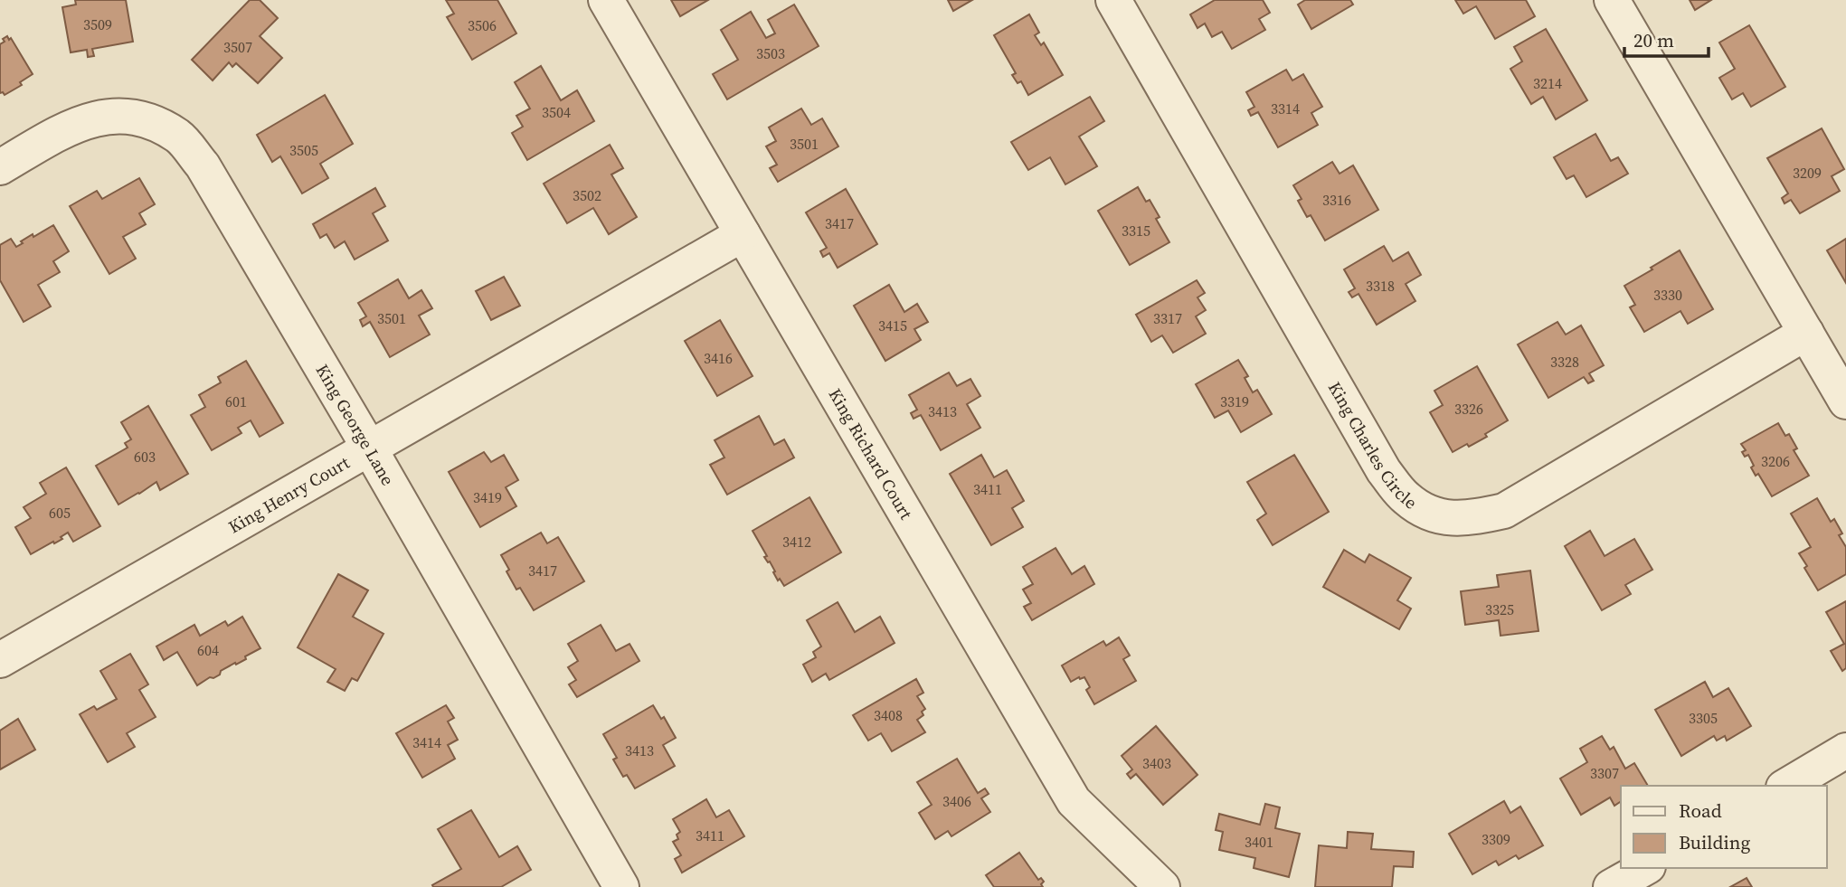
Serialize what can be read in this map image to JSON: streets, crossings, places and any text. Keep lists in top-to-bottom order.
{
  "streets": {
    "street": [
      "King George Lane",
      "King Charles Circle",
      "King Richard Court",
      "King Henry Court"
    ]
  },
  "crossings": [
    ["King George Lane", "King Henry Court"],
    ["King Richard Court", "King Henry Court"]
  ],
  "house_numbers": [
    "3509",
    "3506",
    "3507",
    "3503",
    "3214",
    "3314",
    "3504",
    "3501",
    "3505",
    "3209",
    "3502",
    "3316",
    "3417",
    "3315",
    "3318",
    "3330",
    "3501",
    "3317",
    "3415",
    "3416",
    "3328",
    "601",
    "3319",
    "3326",
    "3413",
    "603",
    "3206",
    "3411",
    "3419",
    "605",
    "3412",
    "3417",
    "3325",
    "604",
    "3408",
    "3305",
    "3414",
    "3413",
    "3403",
    "3307",
    "3406",
    "3411",
    "3309",
    "3401"
  ],
  "legend": ["Road", "Building"],
  "scale_bar": "20 m"
}
